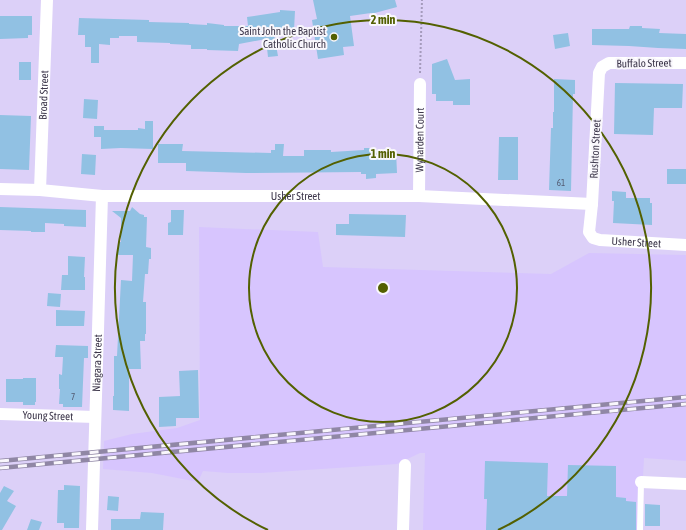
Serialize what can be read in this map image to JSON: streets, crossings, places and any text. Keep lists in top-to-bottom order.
{
  "streets": {
    "street": [
      "Buffalo Street",
      "Broad Street",
      "Wynarden Court",
      "Rushton Street",
      "Usher Street",
      "Niagara Street",
      "Young Street"
    ]
  },
  "crossings": [
    ["Buffalo Street", "Rushton Street"],
    ["Broad Street", "Usher Street"],
    ["Wynarden Court", "Usher Street"],
    ["Rushton Street", "Usher Street"],
    ["Usher Street", "Niagara Street"],
    ["Niagara Street", "Young Street"]
  ],
  "places": ["Saint John the Baptist Catholic Church"],
  "house_numbers": ["61", "7"],
  "rings": ["2 min", "1 min"]
}
